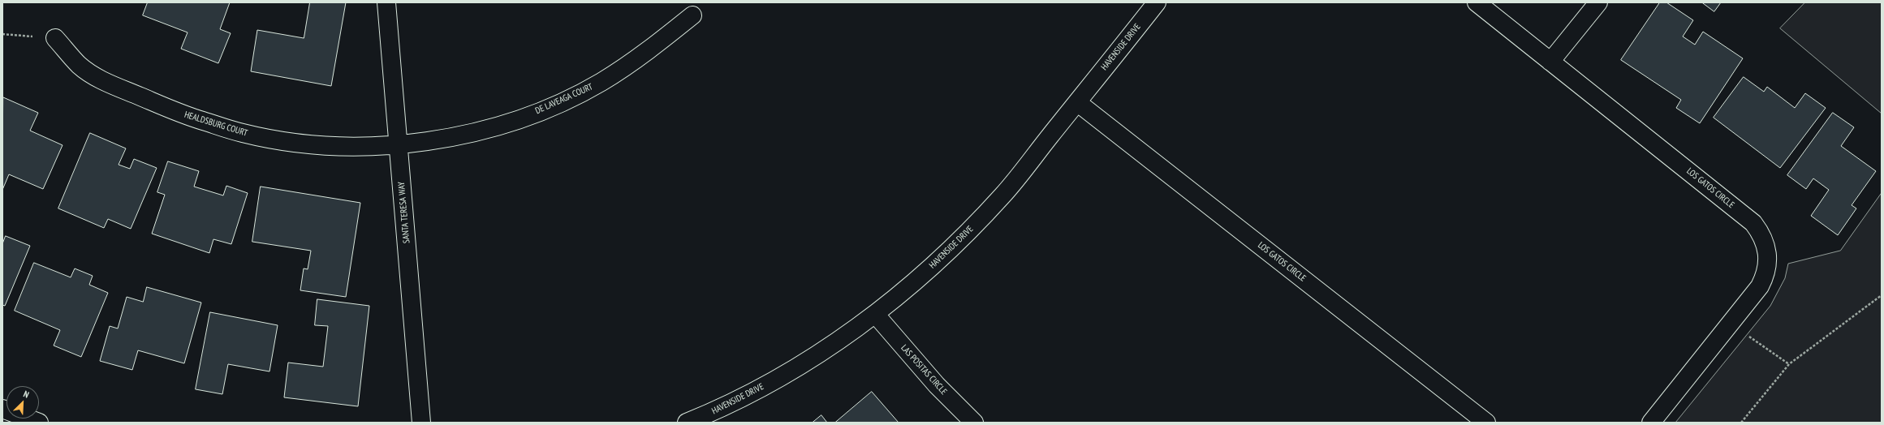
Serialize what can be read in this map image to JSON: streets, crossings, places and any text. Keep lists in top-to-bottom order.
{
  "streets": {
    "street": [
      "HAVENSIDE DRIVE",
      "DE LAVEAGA COURT",
      "HEALDSBURG COURT",
      "LOS GATOS CIRCLE",
      "SANTA TERESA WAY",
      "LAS POSITAS CIRCLE"
    ]
  },
  "crossings": [
    ["HAVENSIDE DRIVE", "LOS GATOS CIRCLE"],
    ["HAVENSIDE DRIVE", "LAS POSITAS CIRCLE"],
    ["DE LAVEAGA COURT", "HEALDSBURG COURT"],
    ["DE LAVEAGA COURT", "SANTA TERESA WAY"],
    ["HEALDSBURG COURT", "SANTA TERESA WAY"]
  ],
  "north": "top right"
}
